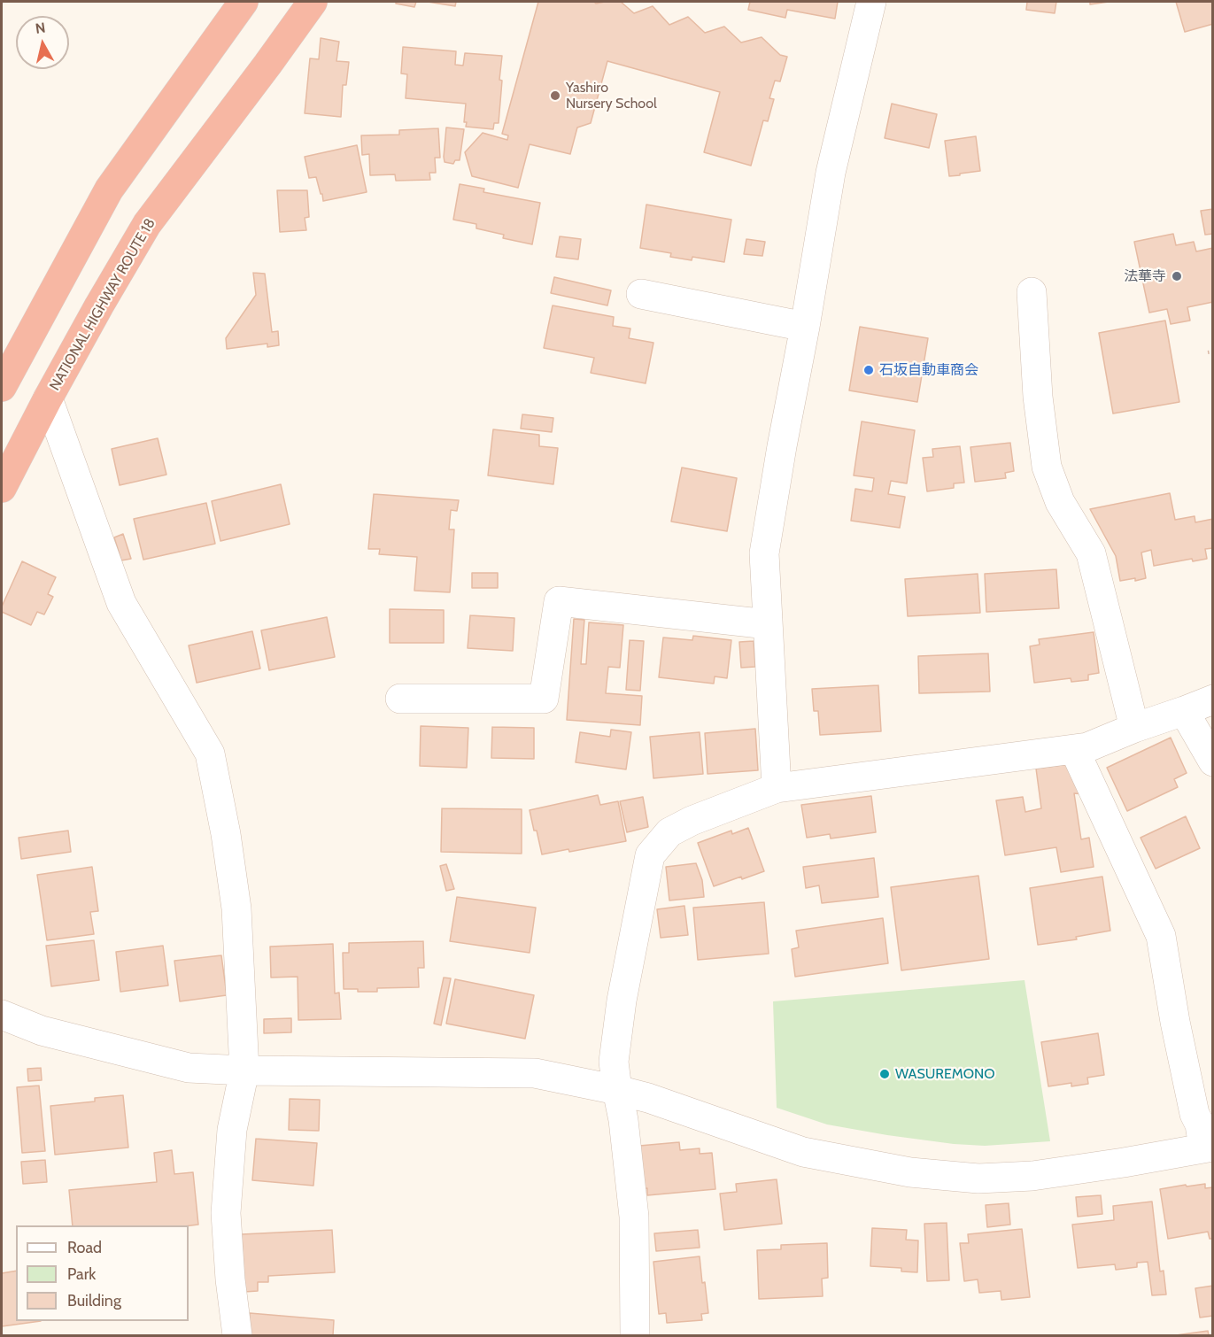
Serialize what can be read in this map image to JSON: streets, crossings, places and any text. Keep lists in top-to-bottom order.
{
  "streets": {
    "highway": ["NATIONAL HIGHWAY ROUTE 18"]
  },
  "places": [
    "Yashiro Nursery School",
    "法華寺",
    "石坂自動車商会",
    "WASUREMONO"
  ],
  "legend": ["Road", "Park", "Building"],
  "north": "top"
}
